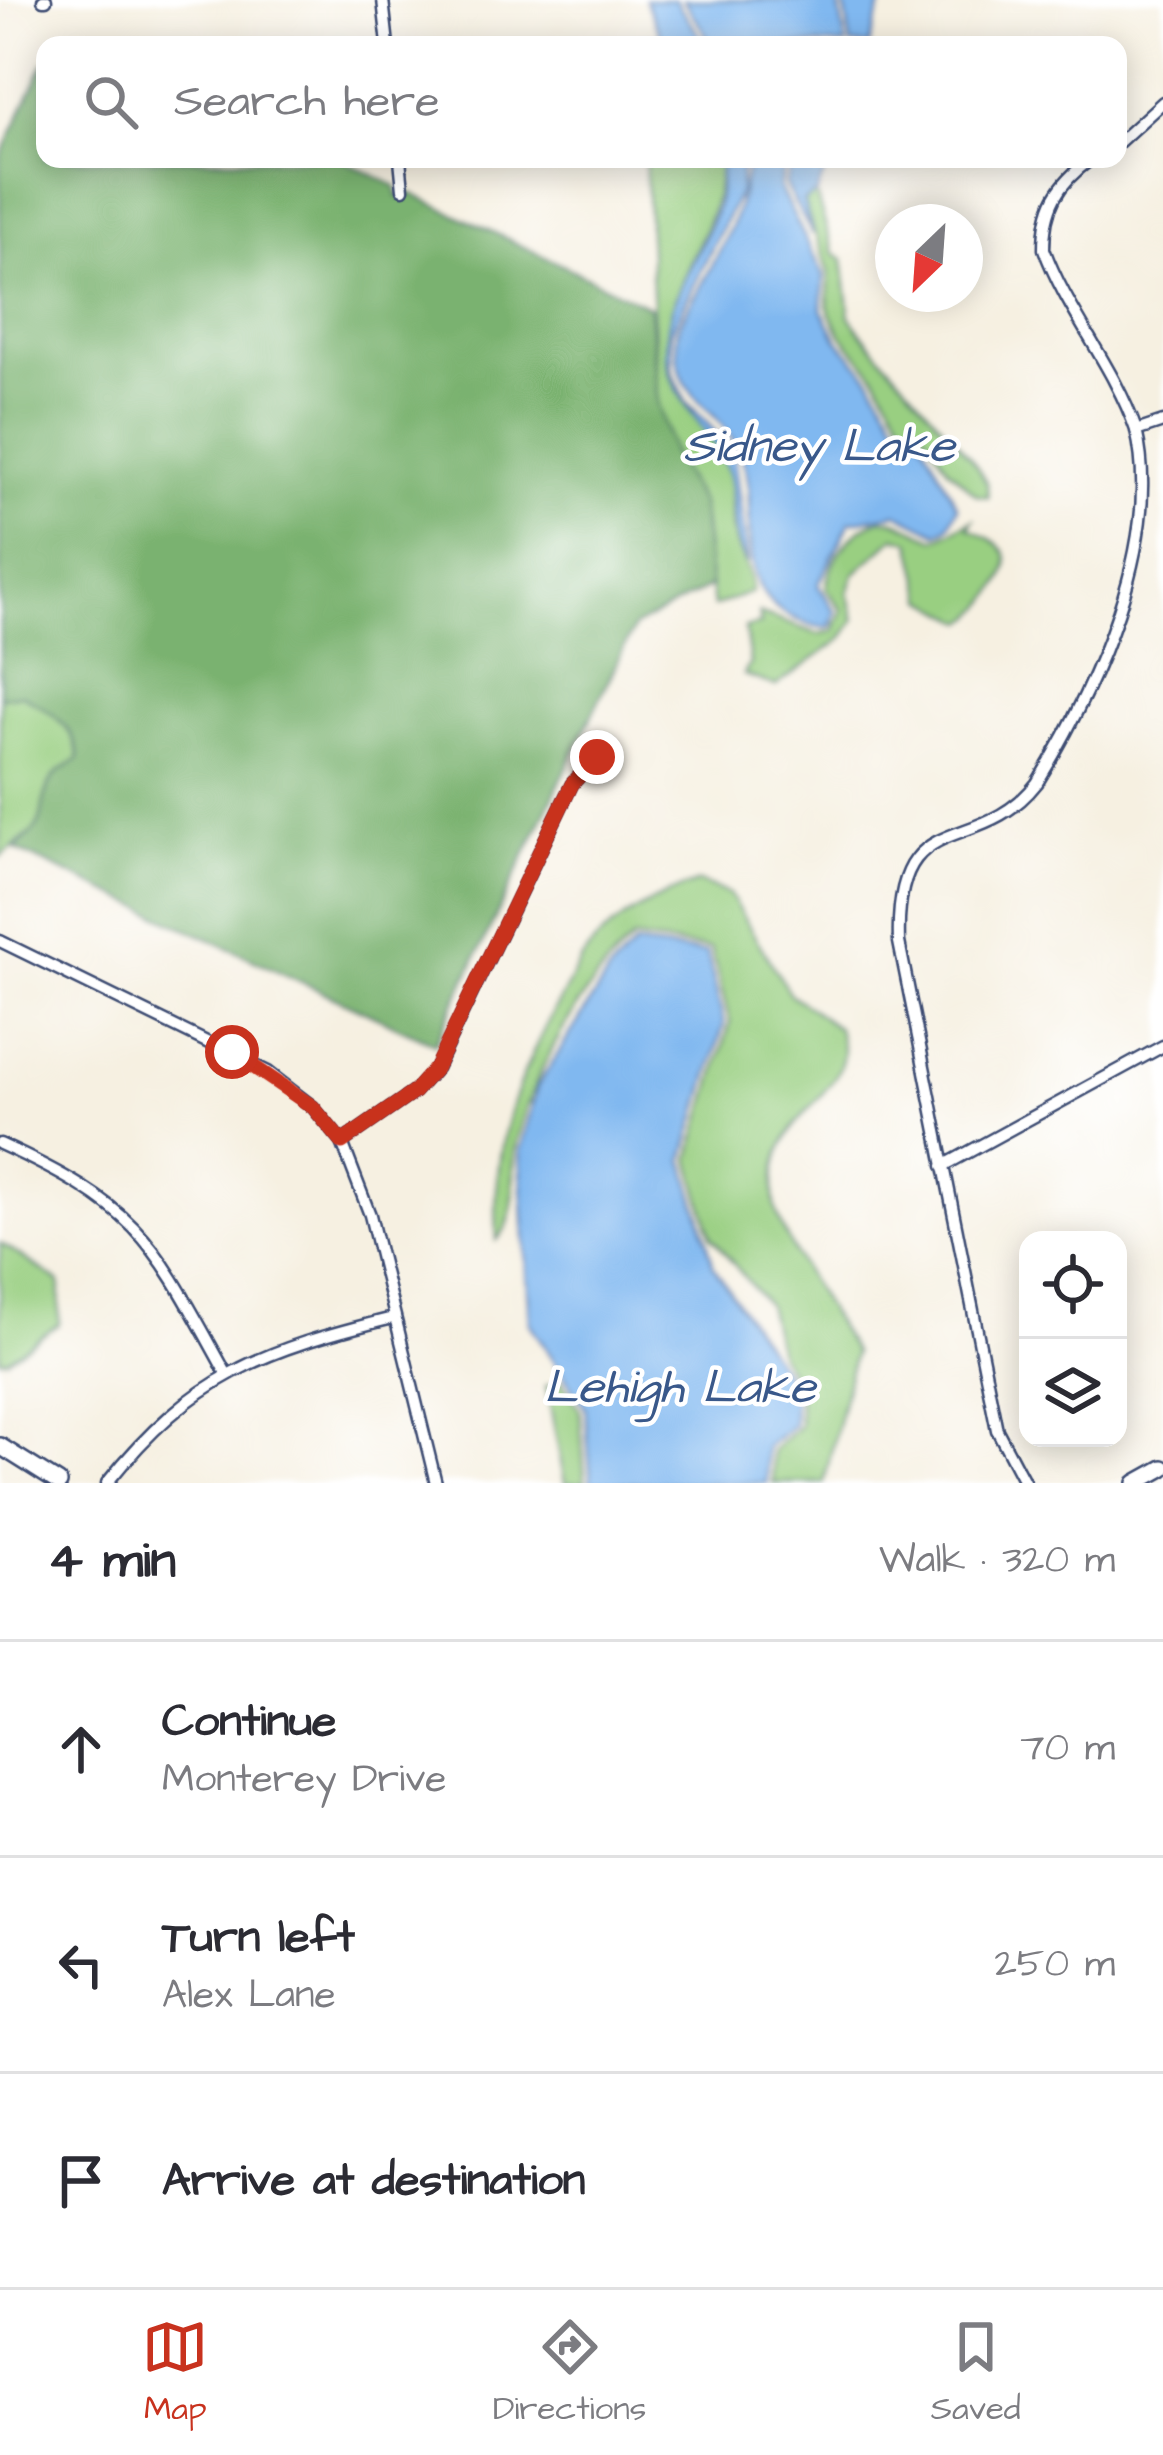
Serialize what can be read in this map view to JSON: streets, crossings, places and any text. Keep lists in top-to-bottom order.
{
  "water": ["Sidney Lake", "Lehigh Lake"],
  "north": "bottom left",
  "page": {
    "search": "Search here",
    "heading": ["4 min", "Walk · 320 m"],
    "list": [
      ["Continue", "Monterey Drive", "70 m"],
      ["Turn left", "Alex Lane", "250 m"],
      "Arrive at destination"
    ],
    "nav": ["Map", "Directions", "Saved"]
  }
}
